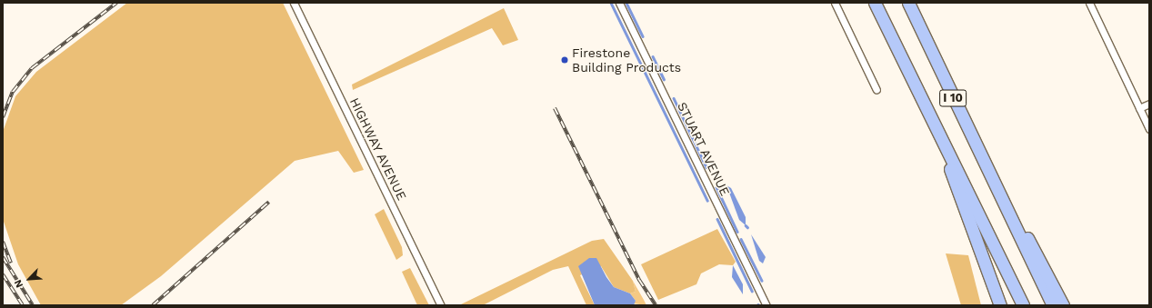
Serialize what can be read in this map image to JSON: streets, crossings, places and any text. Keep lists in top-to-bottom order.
{
  "streets": {
    "highway": ["I 10"],
    "street": ["HIGHWAY AVENUE", "STUART AVENUE"]
  },
  "places": ["Firestone Building Products"],
  "north": "bottom left"
}
